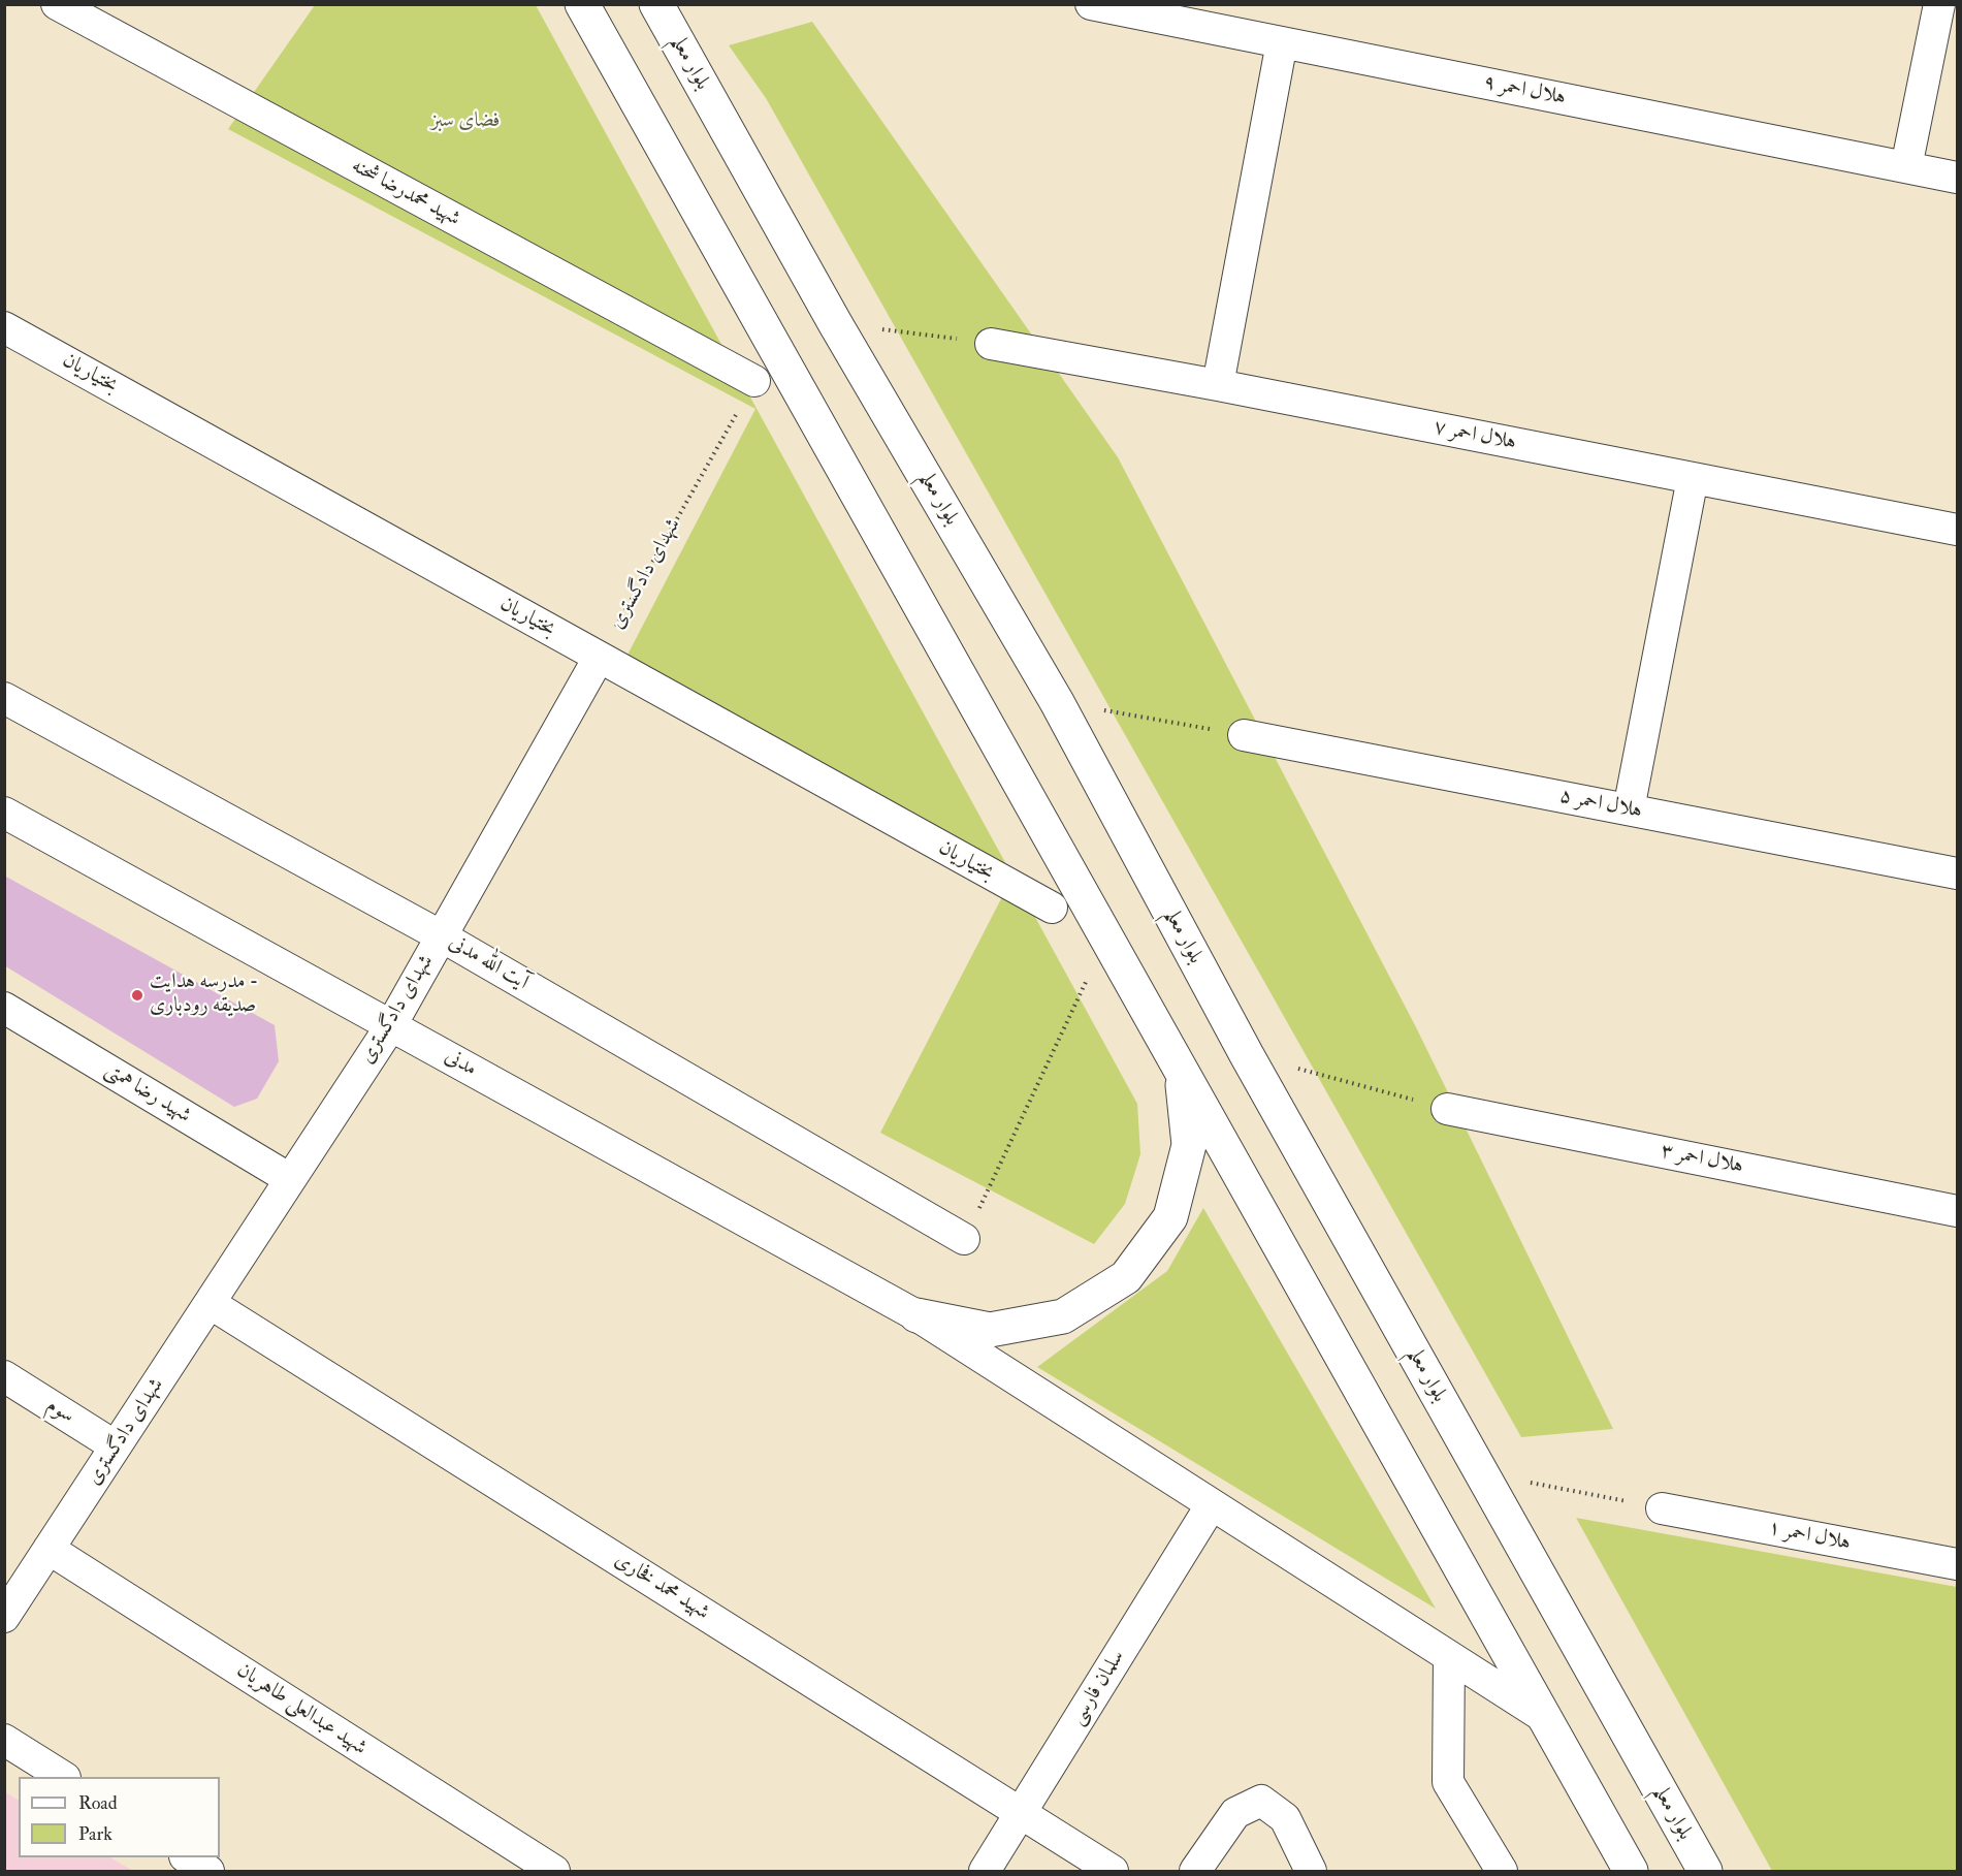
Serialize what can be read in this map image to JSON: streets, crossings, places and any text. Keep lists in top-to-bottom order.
{
  "streets": {
    "main road": ["بلوار معلم"],
    "street": [
      "هلال احمر ۹",
      "شهید محمدرضا شحنه",
      "بختیاریان",
      "هلال احمر ۷",
      "شهدای دادگستری",
      "هلال احمر ۵",
      "آیت الله مدنی",
      "مدنی",
      "شهید رضا همتی",
      "هلال احمر ۳",
      "سوم",
      "هلال احمر ۱",
      "شهید محمد فخاری",
      "سلمان فارسی",
      "شهید عبدالعلی طاهریان"
    ]
  },
  "crossings": [
    ["شهید محمدرضا شحنه", "شهدای دادگستری"],
    ["بختیاریان", "شهدای دادگستری"],
    ["شهدای دادگستری", "آیت الله مدنی"],
    ["شهدای دادگستری", "مدنی"],
    ["شهدای دادگستری", "شهید رضا همتی"],
    ["شهدای دادگستری", "سوم"],
    ["شهدای دادگستری", "شهید محمد فخاری"],
    ["شهدای دادگستری", "شهید عبدالعلی طاهریان"],
    ["مدنی", "سلمان فارسی"],
    ["شهید محمد فخاری", "سلمان فارسی"]
  ],
  "parks": ["فضای سبز"],
  "places": ["مدرسه هدایت - صدیقه رودباری"],
  "legend": ["Road", "Park"]
}
